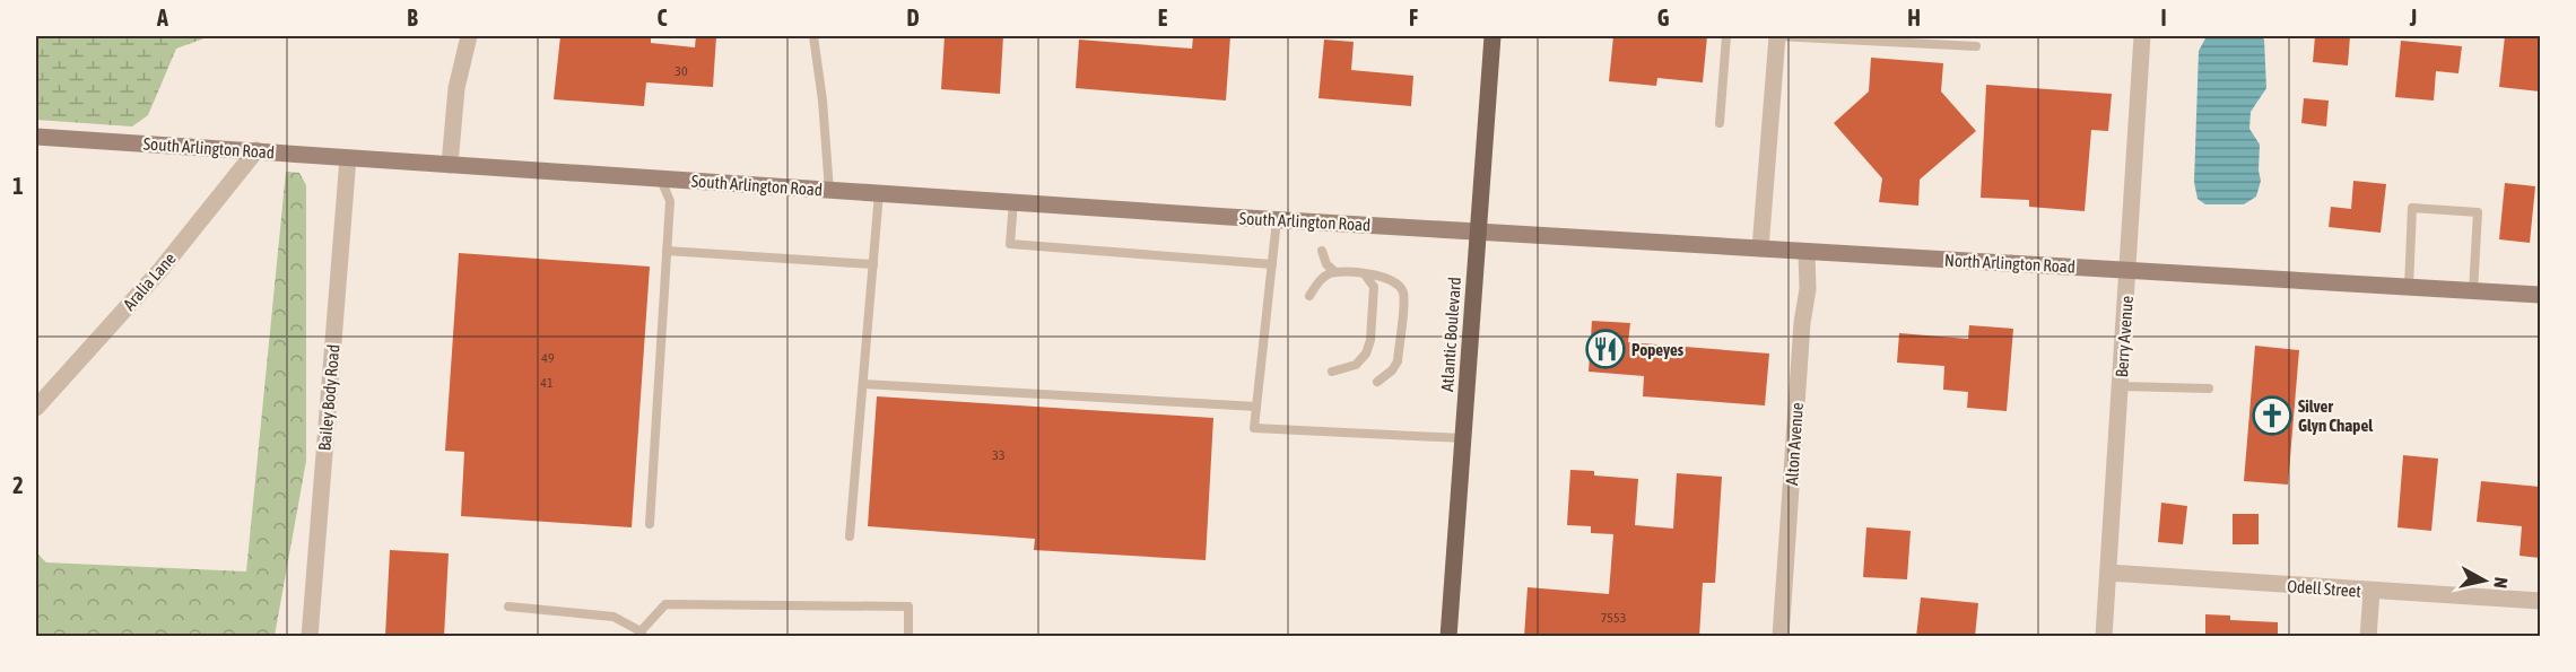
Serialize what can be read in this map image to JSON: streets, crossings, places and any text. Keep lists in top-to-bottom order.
{
  "streets": {
    "main road": ["South Arlington Road", "North Arlington Road", "Atlantic Boulevard"],
    "street": [
      "Aralia Lane",
      "Berry Avenue",
      "Bailey Body Road",
      "Alton Avenue",
      "Odell Street"
    ]
  },
  "crossings": [
    ["South Arlington Road", "North Arlington Road"],
    ["South Arlington Road", "Aralia Lane"],
    ["South Arlington Road", "Atlantic Boulevard"],
    ["South Arlington Road", "Bailey Body Road"],
    ["North Arlington Road", "Atlantic Boulevard"],
    ["North Arlington Road", "Berry Avenue"],
    ["North Arlington Road", "Alton Avenue"],
    ["Berry Avenue", "Odell Street"]
  ],
  "places": {
    "restaurant": ["Popeyes"],
    "church": ["Silver Glyn Chapel"]
  },
  "house_numbers": [
    "30",
    "49",
    "41",
    "33",
    "7553"
  ],
  "north": "right",
  "grid": {
    "columns": [
      "A",
      "B",
      "C",
      "D",
      "E",
      "F",
      "G",
      "H",
      "I",
      "J"
    ],
    "rows": ["1", "2"]
  }
}
